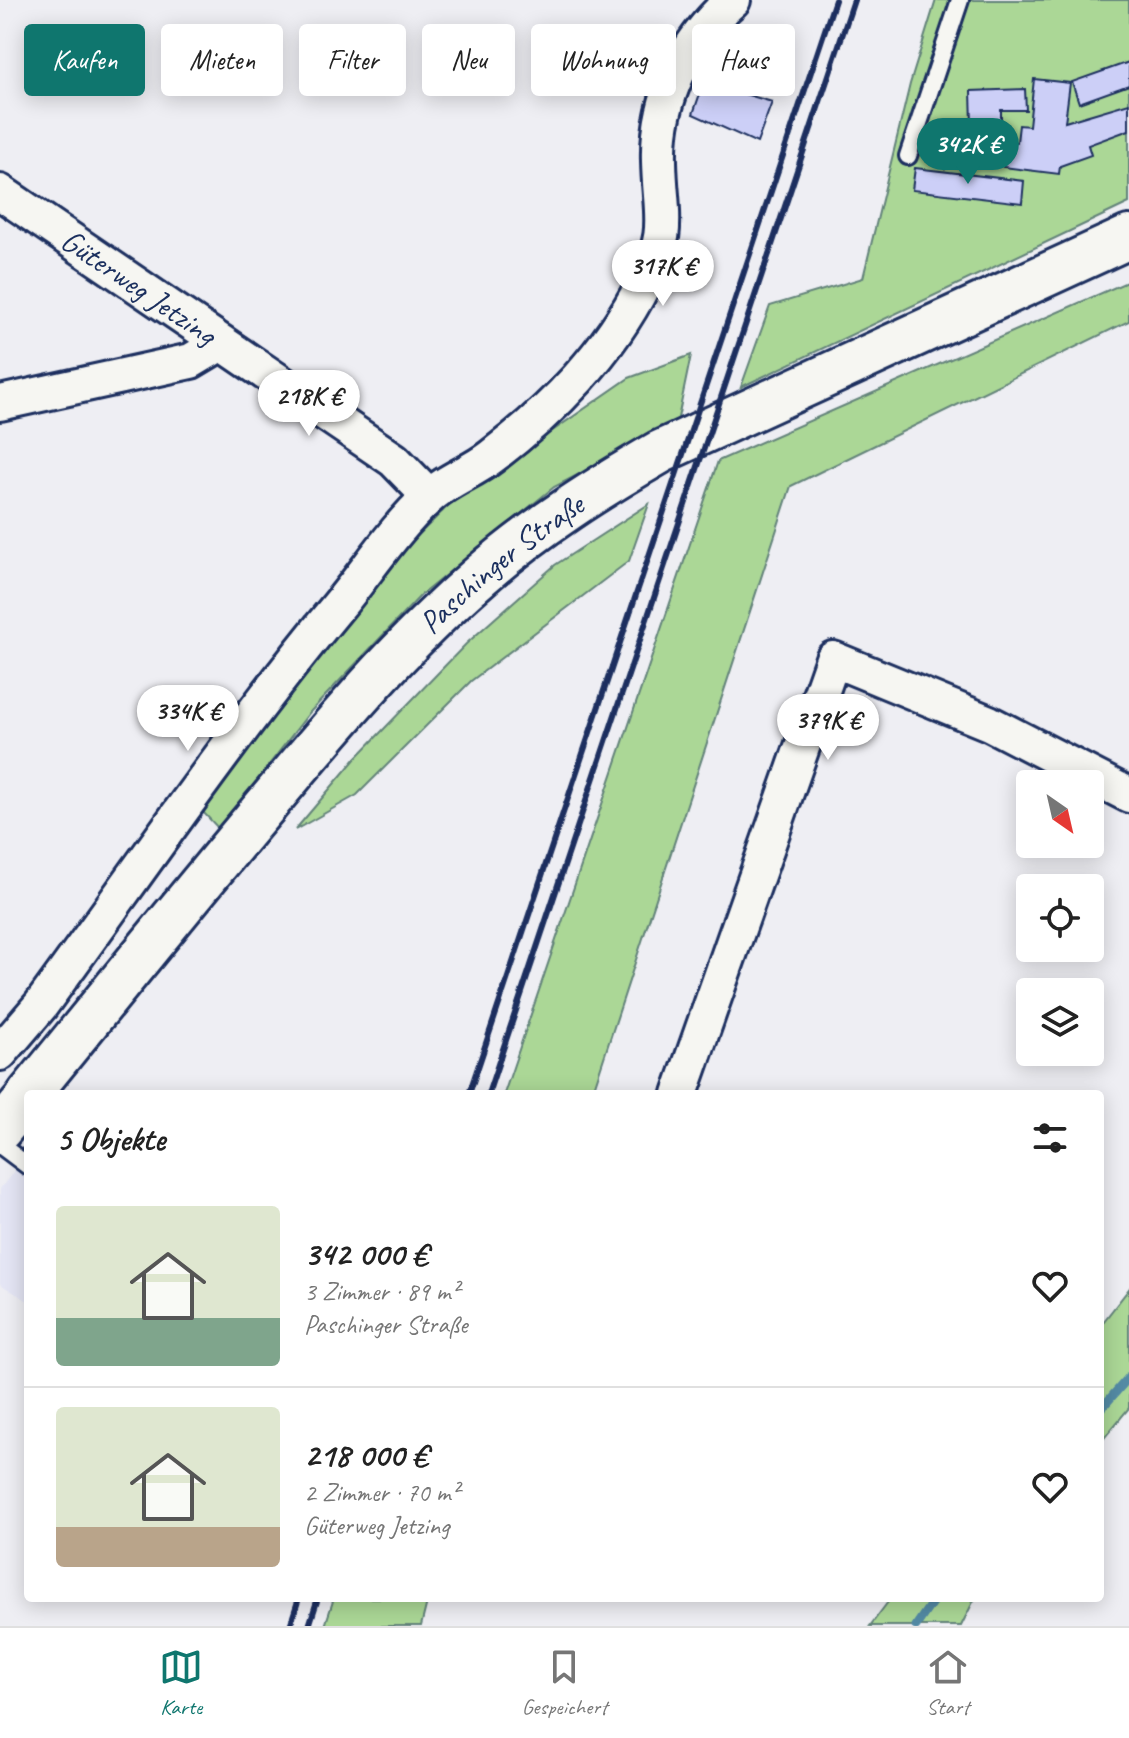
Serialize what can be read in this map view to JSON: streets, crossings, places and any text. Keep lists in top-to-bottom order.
{
  "streets": {
    "street": ["Güterweg Jetzing", "Paschinger Straße"]
  },
  "north": "bottom right",
  "page": {
    "chip": [
      "Kaufen",
      "Mieten",
      "Filter",
      "Neu",
      "Wohnung",
      "Haus"
    ],
    "price": [
      "342K €",
      "317K €",
      "218K €",
      "334K €",
      "379K €"
    ],
    "heading": "5 Objekte",
    "list": [
      {
        "name": "342 000 €",
        "note": "3 Zimmer · 89 m² · Paschinger Straße"
      },
      {
        "name": "218 000 €",
        "note": "2 Zimmer · 70 m² · Güterweg Jetzing"
      }
    ],
    "tabs": ["Karte", "Gespeichert", "Start"]
  }
}
